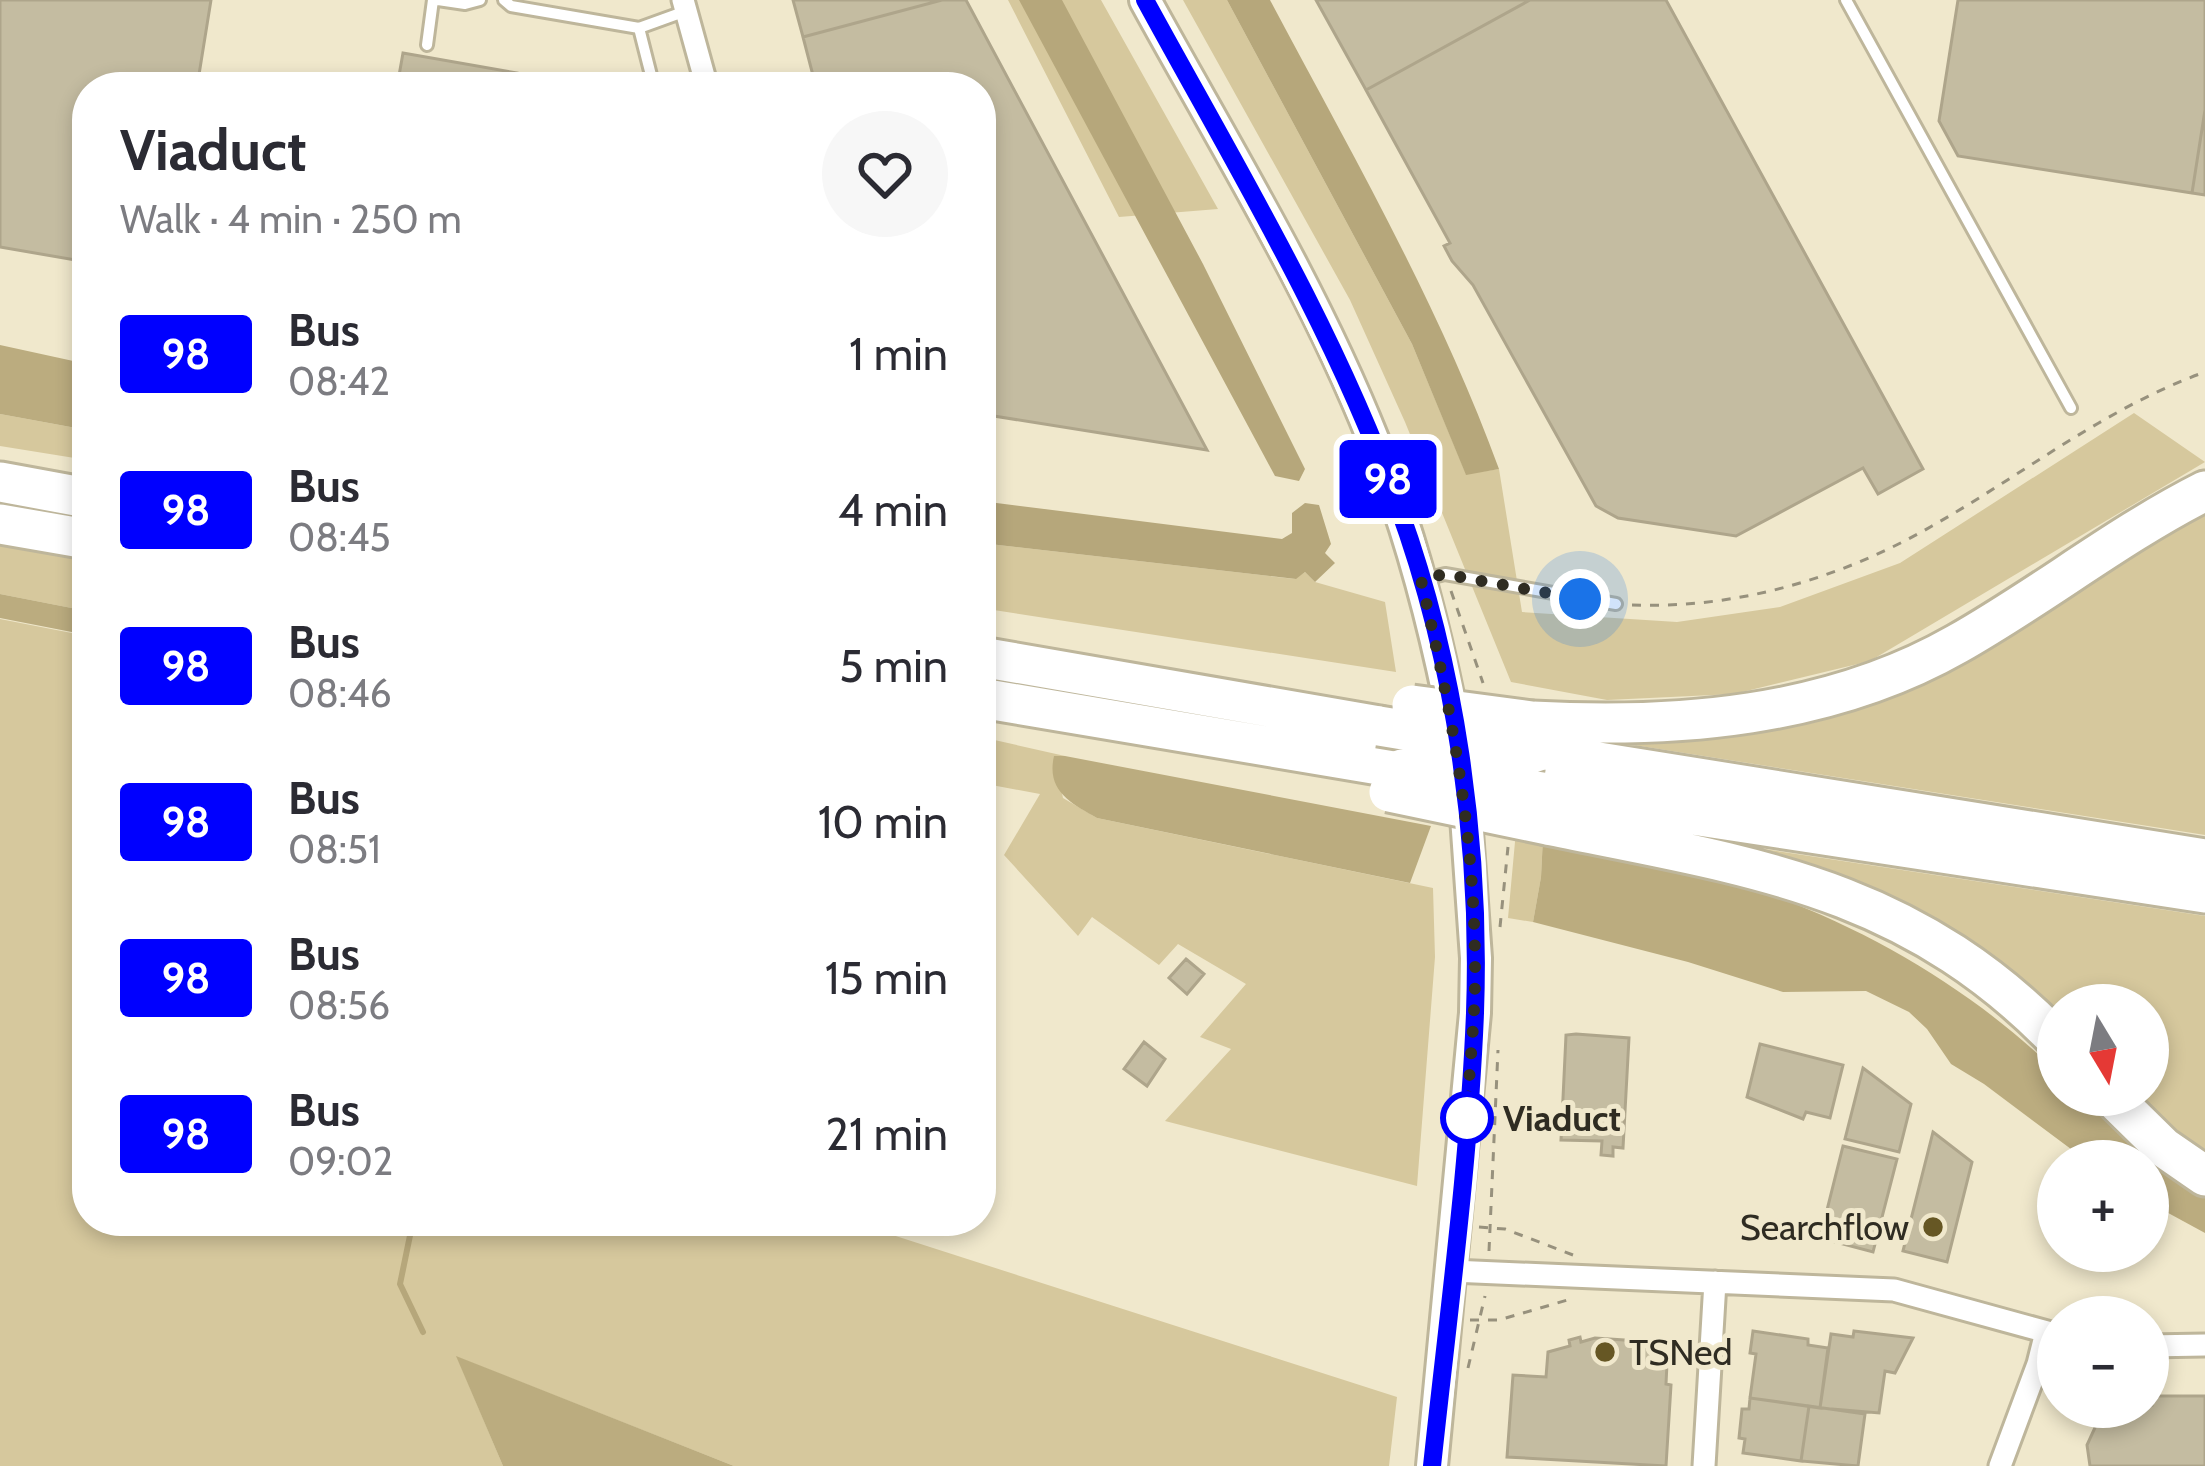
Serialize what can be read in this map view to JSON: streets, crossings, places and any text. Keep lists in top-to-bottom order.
{
  "places": ["Viaduct", "Searchflow", "TSNed"],
  "lines": ["bus line 98"],
  "north": "bottom",
  "page": {
    "on_map": "98",
    "heading": ["Viaduct", "Walk · 4 min · 250 m"],
    "list": [
      {
        "mark": "98",
        "name": "Bus",
        "note": "08:42",
        "value": "1 min"
      },
      {
        "mark": "98",
        "name": "Bus",
        "note": "08:45",
        "value": "4 min"
      },
      {
        "mark": "98",
        "name": "Bus",
        "note": "08:46",
        "value": "5 min"
      },
      {
        "mark": "98",
        "name": "Bus",
        "note": "08:51",
        "value": "10 min"
      },
      {
        "mark": "98",
        "name": "Bus",
        "note": "08:56",
        "value": "15 min"
      },
      {
        "mark": "98",
        "name": "Bus",
        "note": "09:02",
        "value": "21 min"
      }
    ],
    "map_buttons": ["+", "−"]
  }
}
